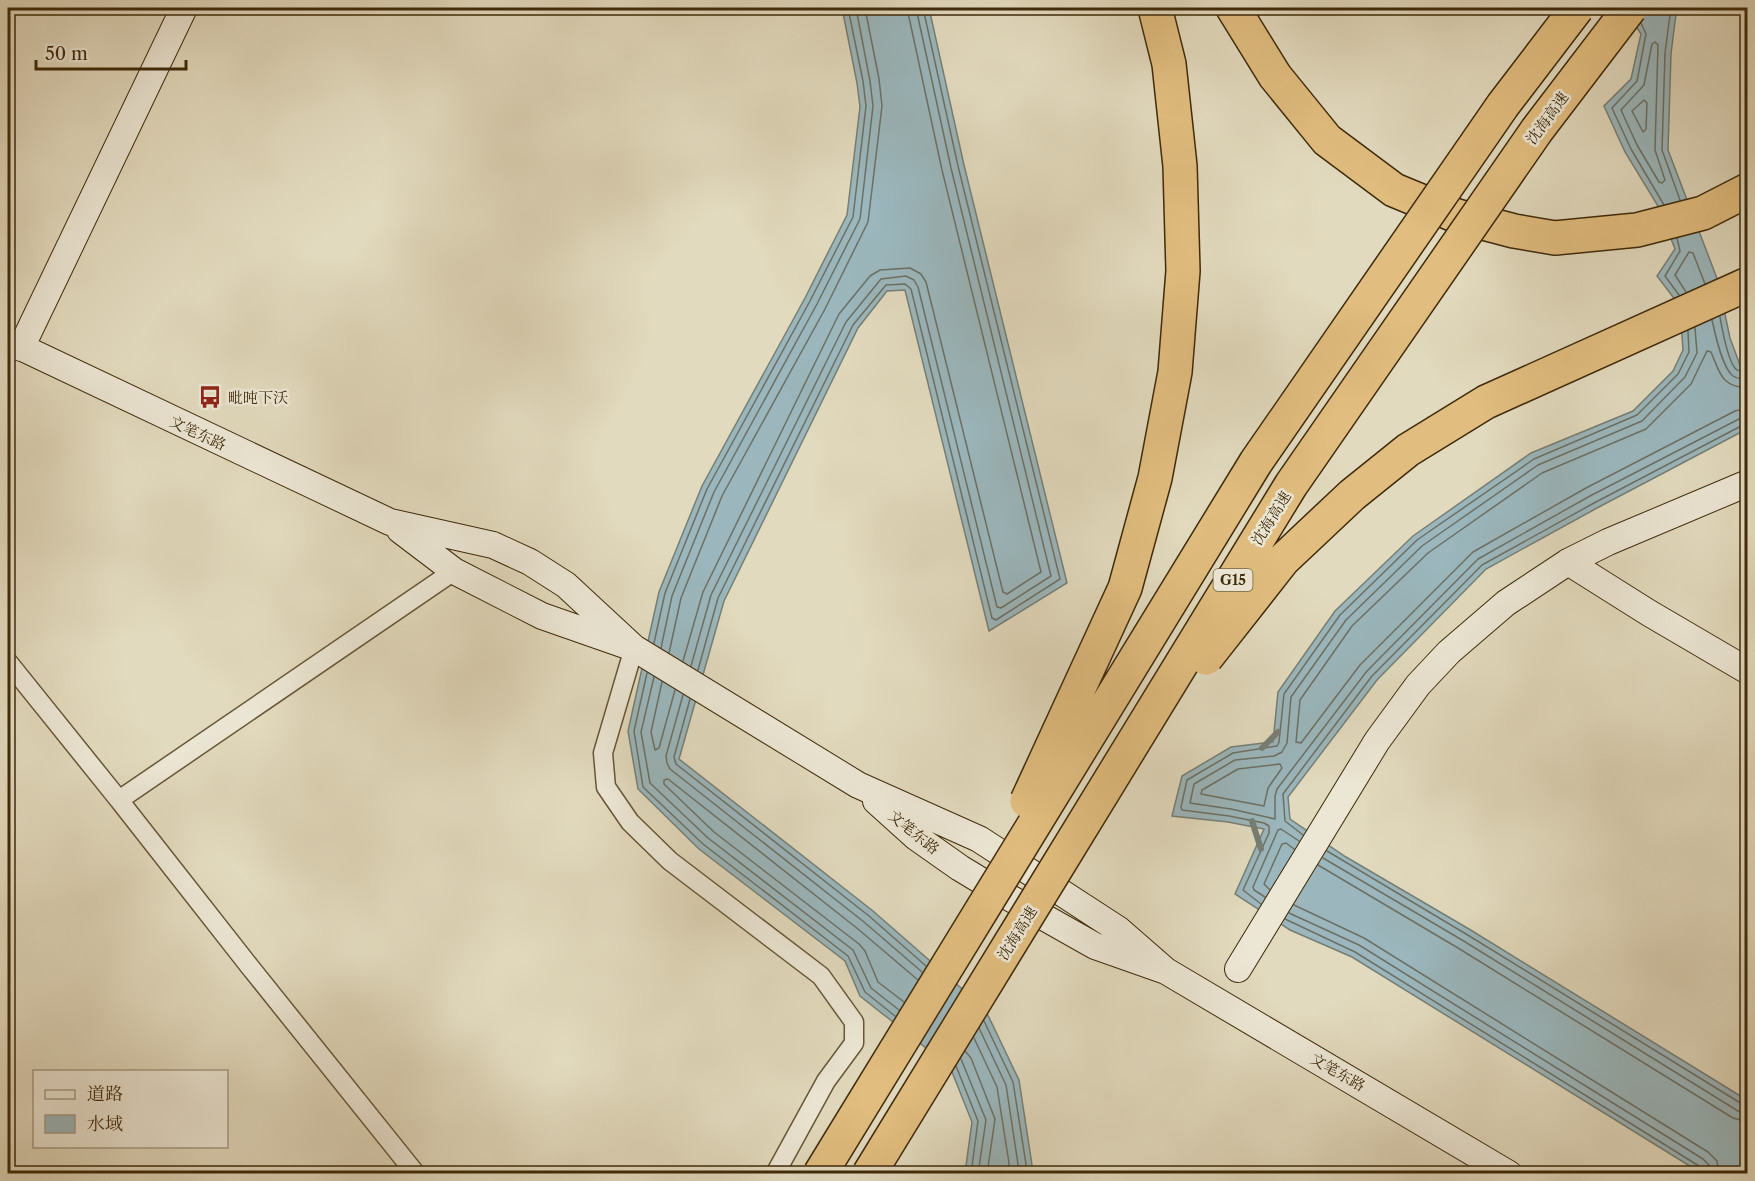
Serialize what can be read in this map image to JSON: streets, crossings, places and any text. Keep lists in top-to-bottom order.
{
  "streets": {
    "highway": ["沈海高速", "G15"],
    "main road": ["文笔东路"]
  },
  "places": {
    "bus stop": ["毗旽下沃"]
  },
  "legend": ["道路", "水域"],
  "scale_bar": "50 m"
}
